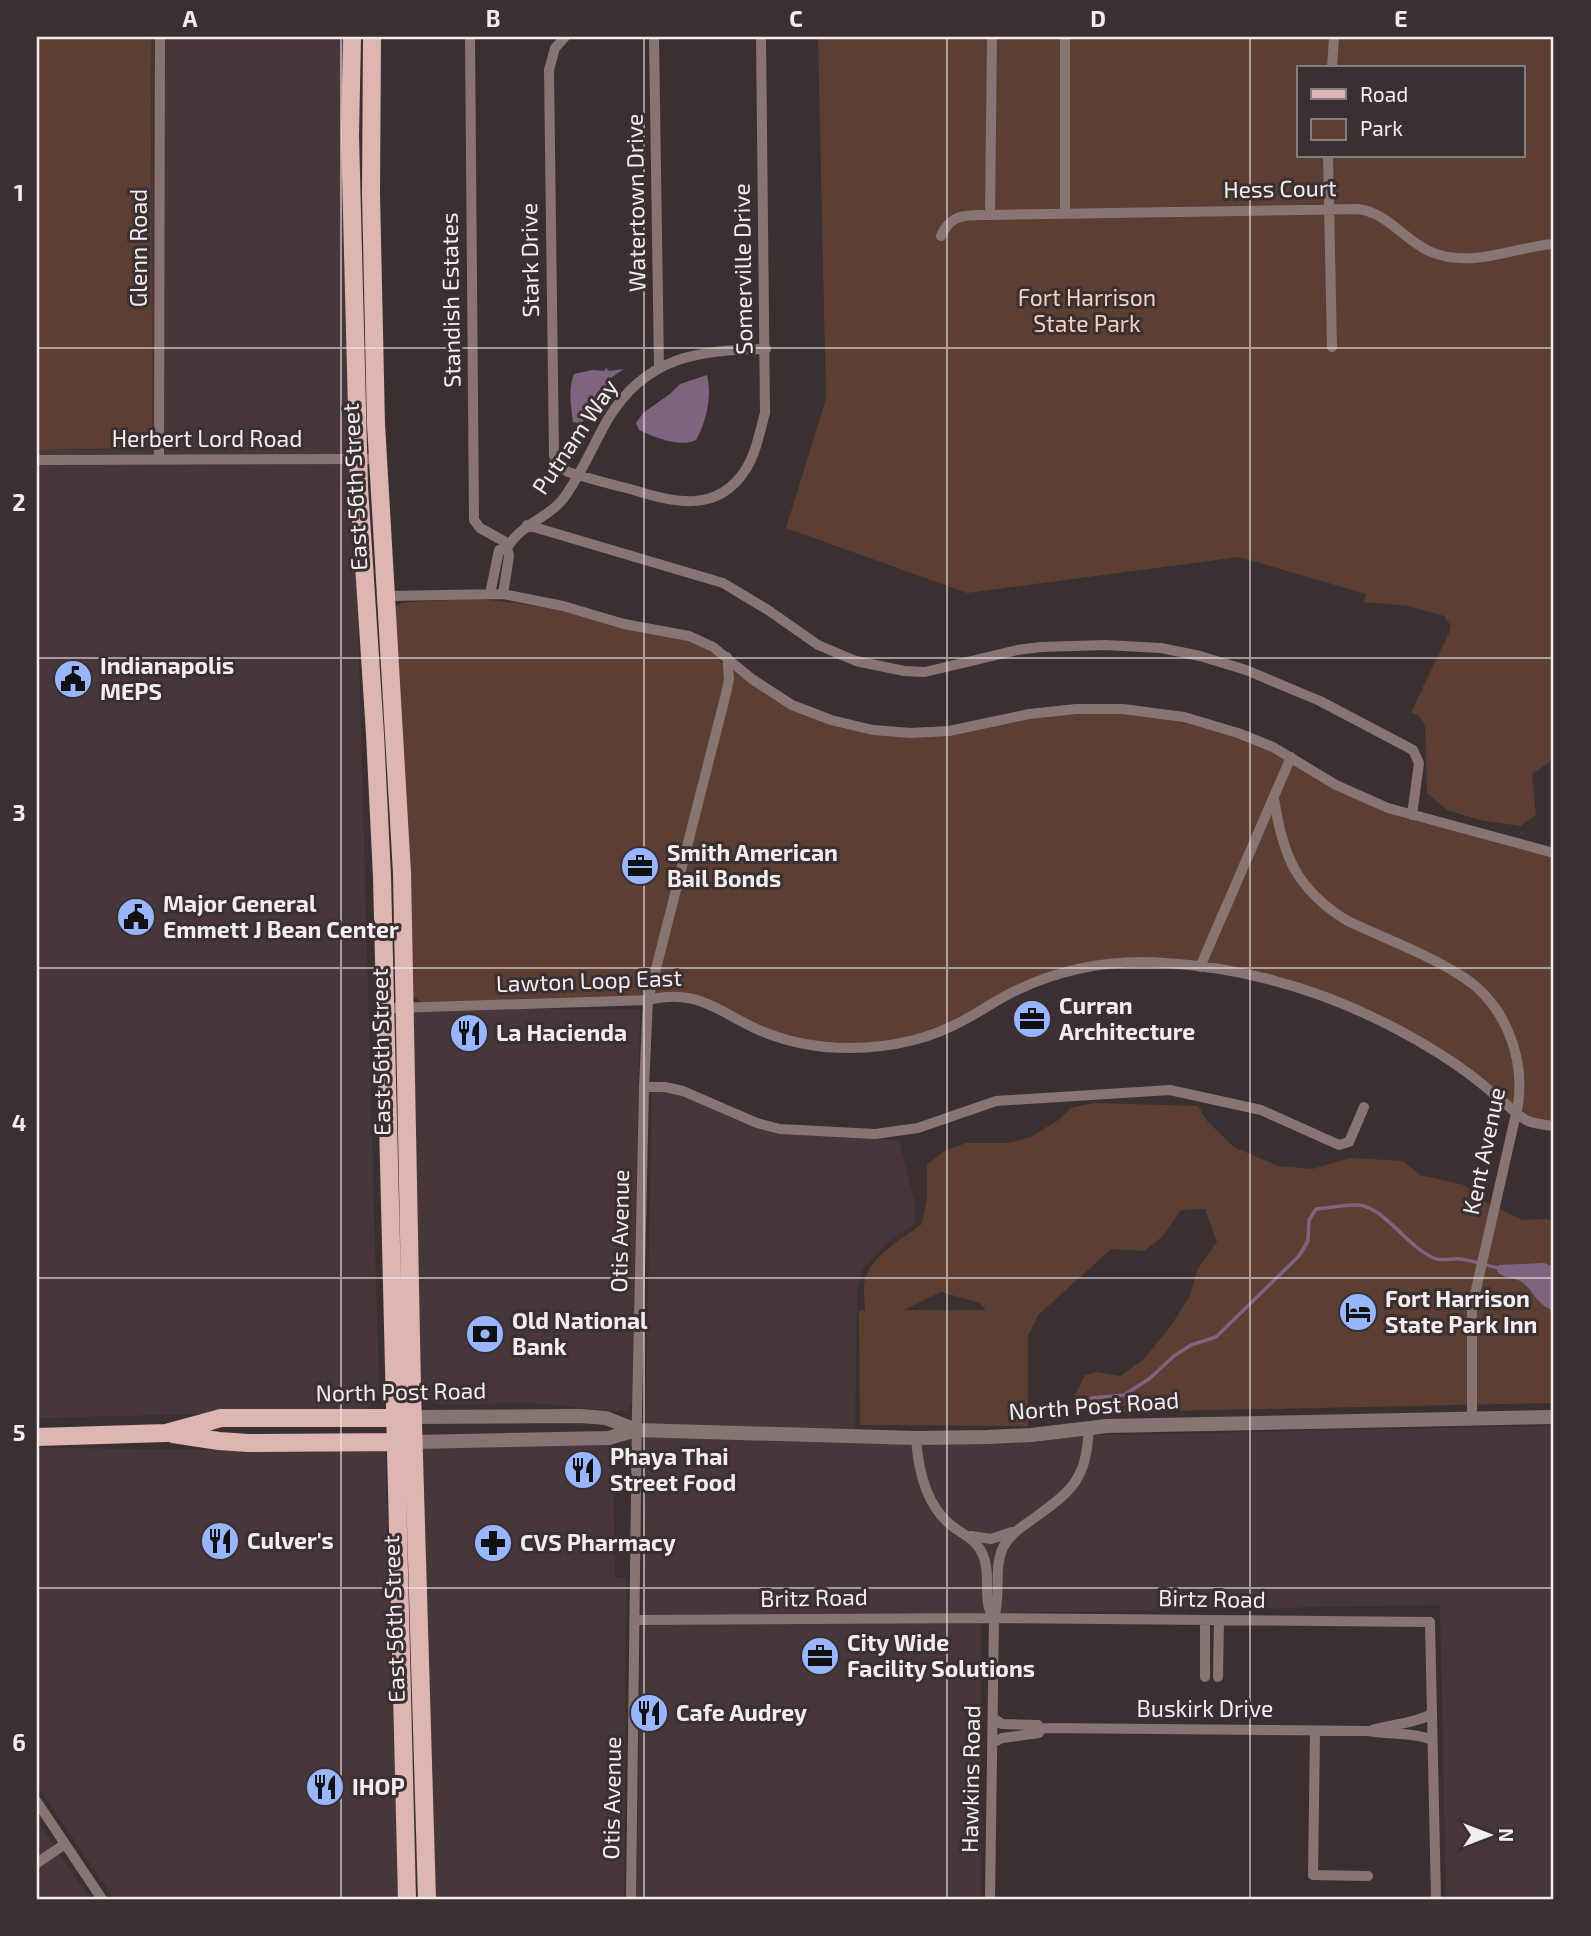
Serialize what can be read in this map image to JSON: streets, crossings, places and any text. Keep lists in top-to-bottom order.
{
  "streets": {
    "main road": ["East 56th Street", "North Post Road"],
    "street": [
      "Hess Court",
      "Watertown Drive",
      "Glenn Road",
      "Stark Drive",
      "Somerville Drive",
      "Standish Estates",
      "Putnam Way",
      "Herbert Lord Road",
      "Lawton Loop East",
      "Kent Avenue",
      "Otis Avenue",
      "Britz Road",
      "Birtz Road",
      "Buskirk Drive",
      "Hawkins Road"
    ]
  },
  "crossings": [
    ["Watertown Drive", "Putnam Way"],
    ["Glenn Road", "Herbert Lord Road"],
    ["Stark Drive", "Somerville Drive"],
    ["Stark Drive", "Putnam Way"],
    ["Somerville Drive", "Putnam Way"],
    ["Standish Estates", "Putnam Way"],
    ["Herbert Lord Road", "East 56th Street"],
    ["East 56th Street", "Lawton Loop East"],
    ["East 56th Street", "North Post Road"],
    ["Lawton Loop East", "Kent Avenue"],
    ["Lawton Loop East", "Otis Avenue"],
    ["Kent Avenue", "North Post Road"],
    ["Otis Avenue", "North Post Road"],
    ["Otis Avenue", "Britz Road"],
    ["North Post Road", "Hawkins Road"],
    ["Britz Road", "Birtz Road"],
    ["Britz Road", "Hawkins Road"],
    ["Birtz Road", "Buskirk Drive"],
    ["Birtz Road", "Hawkins Road"],
    ["Buskirk Drive", "Hawkins Road"]
  ],
  "parks": ["Fort Harrison State Park"],
  "places": {
    "public building": ["Indianapolis MEPS", "Major General Emmett J Bean Center"],
    "office": ["Smith American Bail Bonds", "Curran Architecture", "City Wide Facility Solutions"],
    "restaurant": [
      "La Hacienda",
      "Phaya Thai Street Food",
      "Culver's",
      "Cafe Audrey",
      "IHOP"
    ],
    "hotel": ["Fort Harrison State Park Inn"],
    "bank": ["Old National Bank"],
    "pharmacy": ["CVS Pharmacy"]
  },
  "legend": ["Road", "Park"],
  "north": "right",
  "grid": {
    "columns": [
      "A",
      "B",
      "C",
      "D",
      "E"
    ],
    "rows": [
      "1",
      "2",
      "3",
      "4",
      "5",
      "6"
    ]
  }
}
